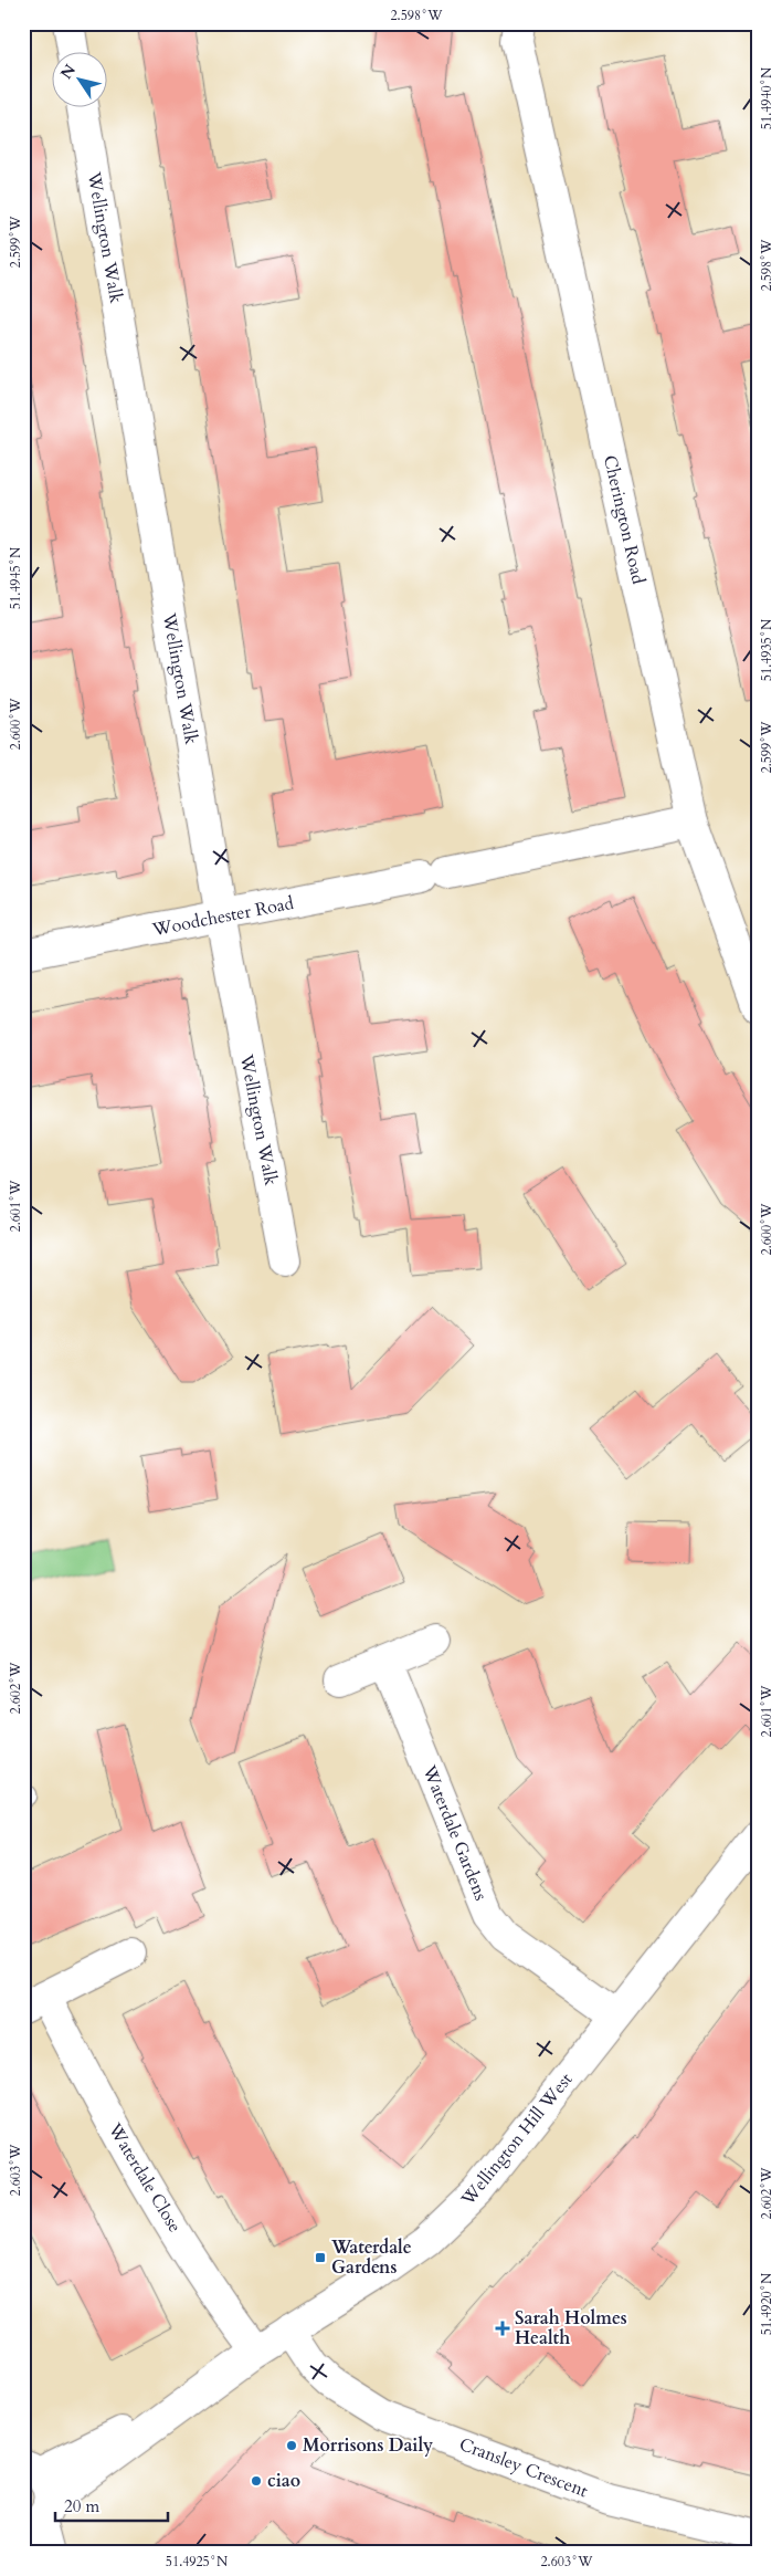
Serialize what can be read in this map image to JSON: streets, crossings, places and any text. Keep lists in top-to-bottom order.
{
  "streets": {
    "street": [
      "Wellington Walk",
      "Cherington Road",
      "Woodchester Road",
      "Waterdale Gardens",
      "Wellington Hill West",
      "Waterdale Close",
      "Cransley Crescent"
    ]
  },
  "crossings": [
    ["Wellington Walk", "Woodchester Road"],
    ["Cherington Road", "Woodchester Road"],
    ["Waterdale Gardens", "Wellington Hill West"],
    ["Wellington Hill West", "Waterdale Close"],
    ["Wellington Hill West", "Cransley Crescent"]
  ],
  "places": {
    "transit": ["Waterdale Gardens"],
    "health": ["Sarah Holmes Health"],
    "other": ["Morrisons Daily", "ciao"]
  },
  "scale_bar": "20 m",
  "north": "top left",
  "coordinates": [
    "2.598°W",
    "51.4940°N",
    "2.599°W",
    "51.4945°N",
    "51.4935°N",
    "2.600°W",
    "2.601°W",
    "2.602°W",
    "2.603°W",
    "51.4920°N",
    "51.4925°N"
  ]
}
